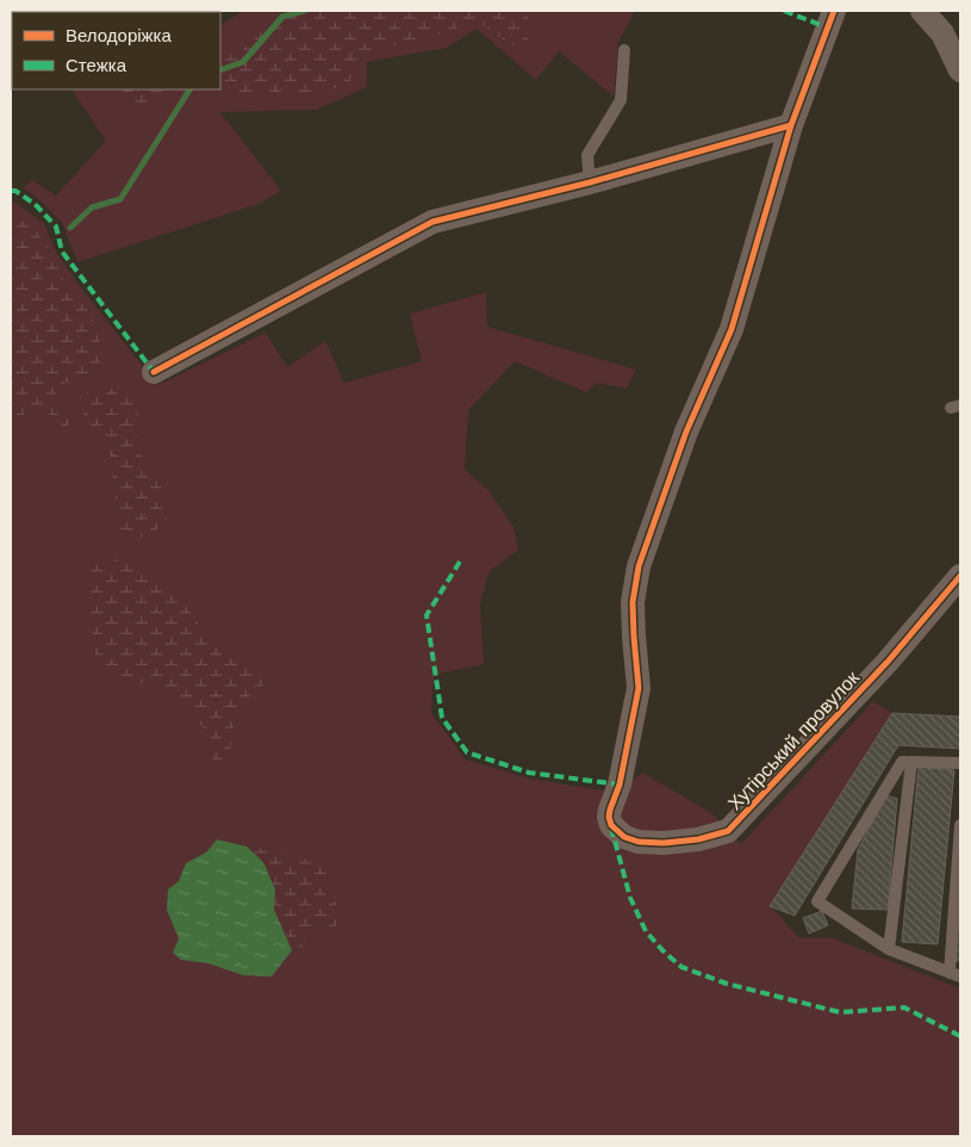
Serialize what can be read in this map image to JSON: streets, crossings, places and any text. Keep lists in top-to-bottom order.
{
  "streets": {
    "street": ["Хутірський провулок"]
  },
  "legend": ["Велодоріжка", "Стежка"]
}
